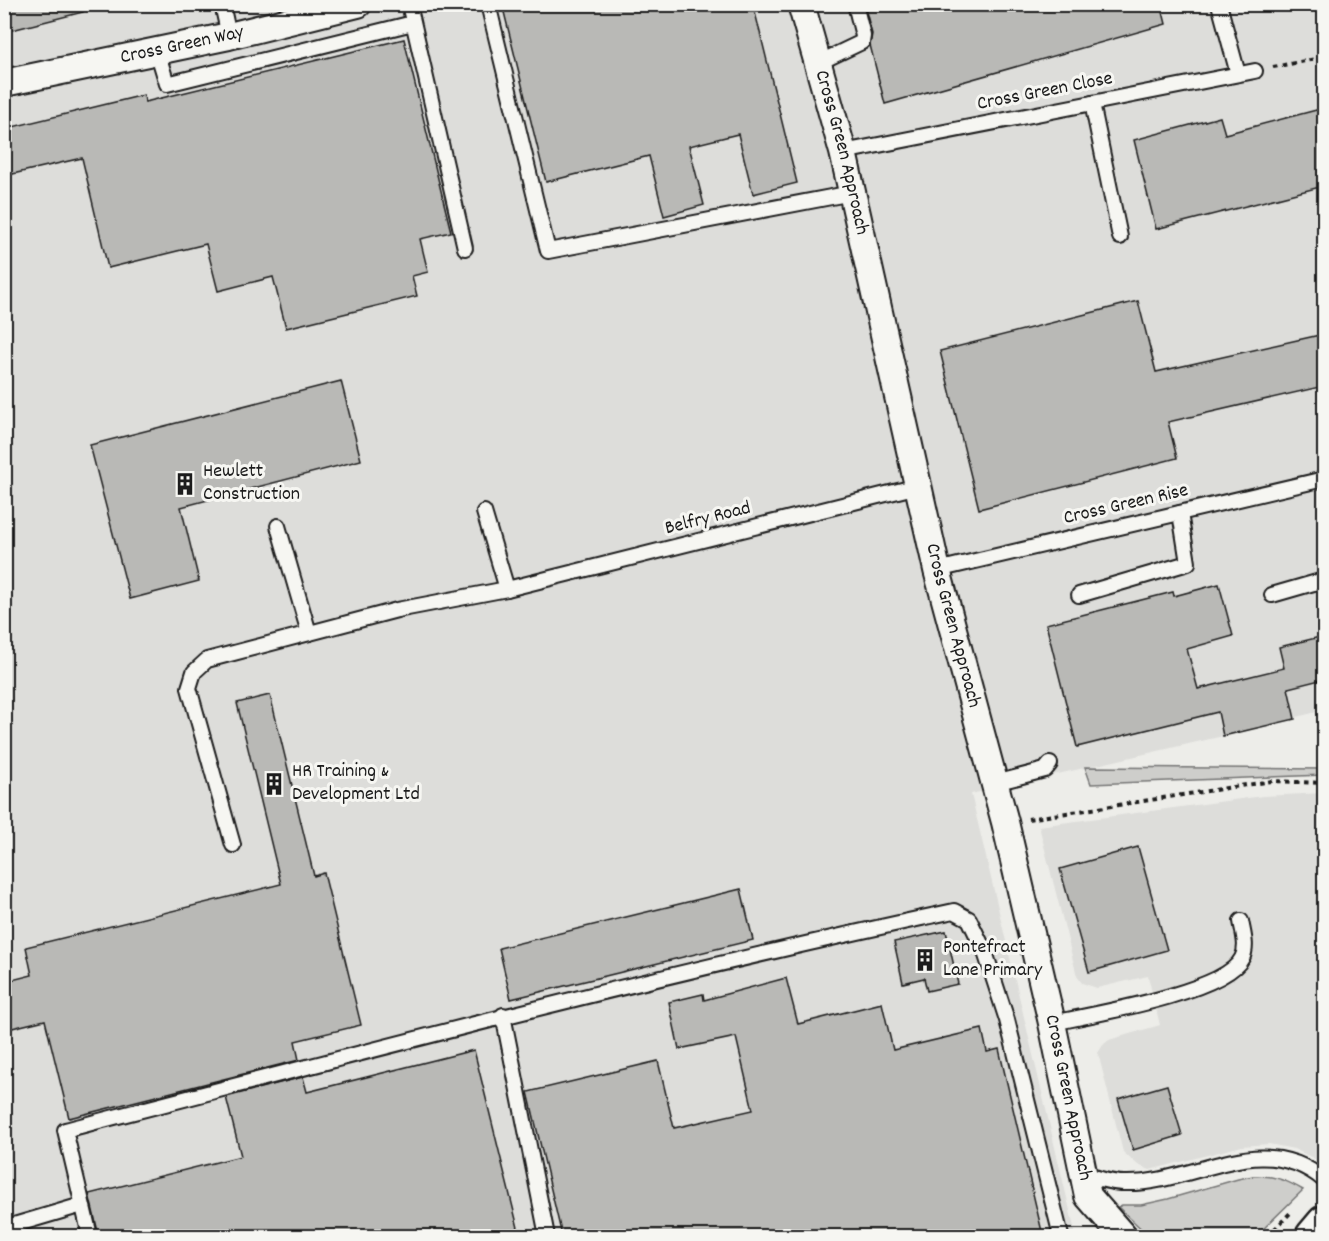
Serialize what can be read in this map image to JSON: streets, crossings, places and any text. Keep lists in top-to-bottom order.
{
  "streets": {
    "street": ["Cross Green Way", "Cross Green Approach"],
    "lane": ["Cross Green Close", "Cross Green Rise", "Belfry Road"]
  },
  "crossings": [
    ["Cross Green Close", "Cross Green Approach"],
    ["Cross Green Approach", "Cross Green Rise"],
    ["Cross Green Approach", "Belfry Road"]
  ],
  "places": {
    "building": ["Hewlett Construction", "HR Training & Development Ltd", "Pontefract Lane Primary"]
  }
}
